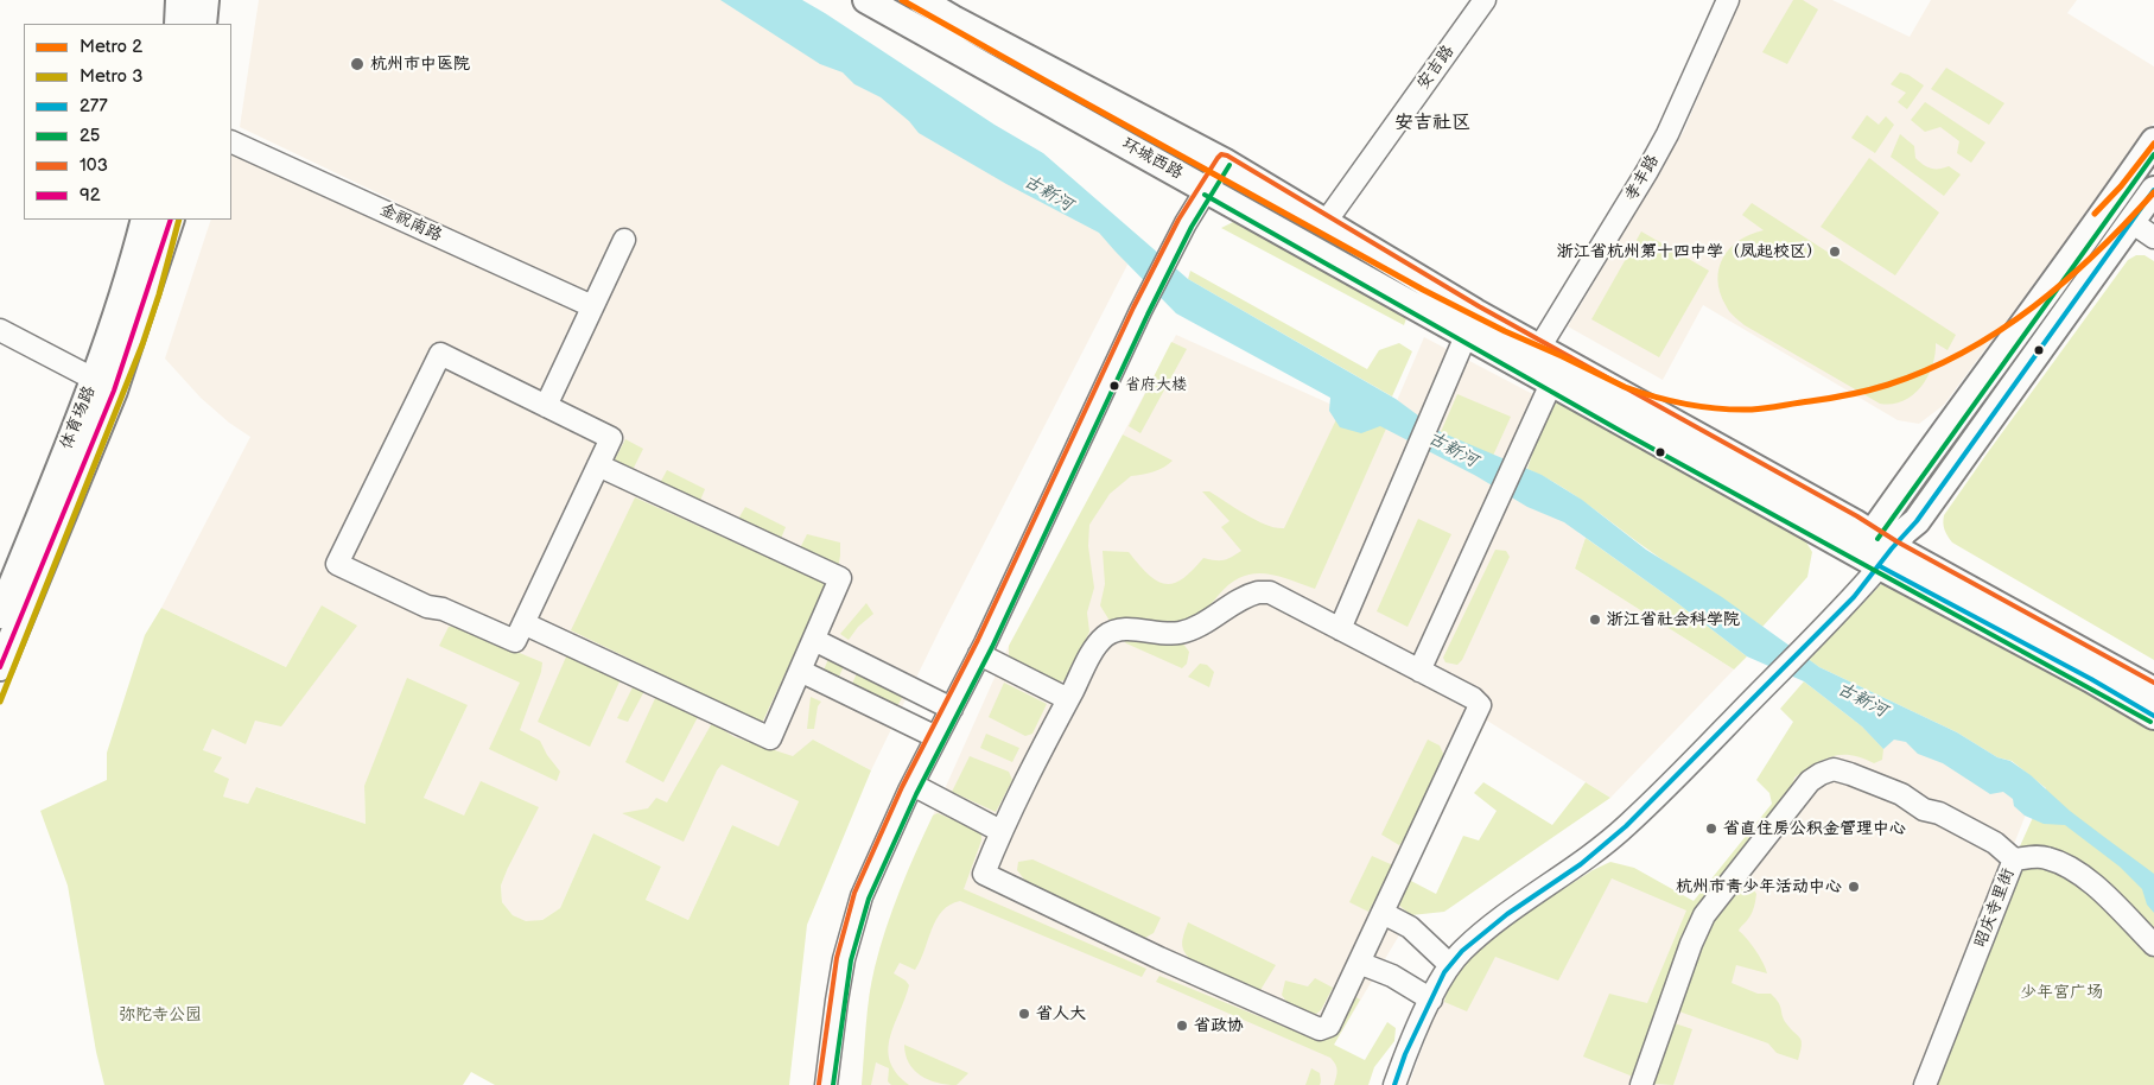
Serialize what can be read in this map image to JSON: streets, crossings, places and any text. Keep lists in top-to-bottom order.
{
  "streets": {
    "main road": ["环城西路", "体育场路"],
    "street": [
      "安吉路",
      "孝丰路",
      "金祝南路",
      "昭庆寺里街"
    ]
  },
  "crossings": [
    ["安吉路", "环城西路"],
    ["环城西路", "孝丰路"]
  ],
  "districts": ["安吉社区"],
  "water": ["古新河"],
  "parks": ["少年宫广场", "弥陀寺公园"],
  "places": [
    "杭州市中医院",
    "浙江省杭州第十四中学（凤起校区）",
    "省府大楼",
    "浙江省社会科学院",
    "省直住房公积金管理中心",
    "杭州市青少年活动中心",
    "省人大",
    "省政协"
  ],
  "lines": [
    "metro line 2",
    "transit line 25",
    "transit line 103",
    "transit line 277",
    "metro line 3",
    "transit line 92"
  ],
  "legend": [
    "Metro 2",
    "Metro 3",
    "277",
    "25",
    "103",
    "92"
  ]
}
